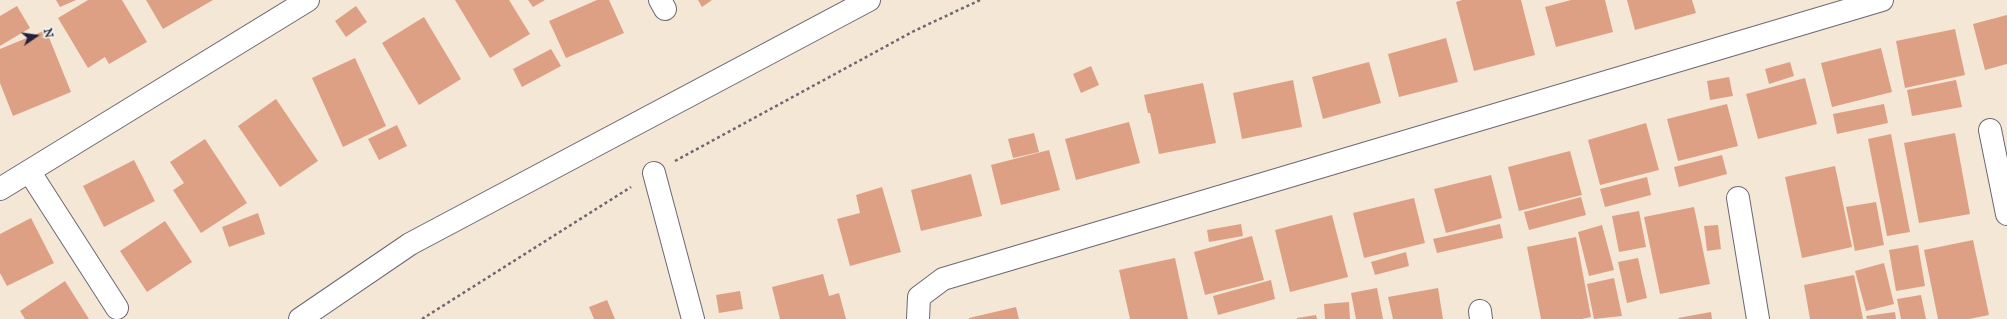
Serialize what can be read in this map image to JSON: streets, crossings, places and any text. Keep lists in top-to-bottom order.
{
  "north": "right"
}
